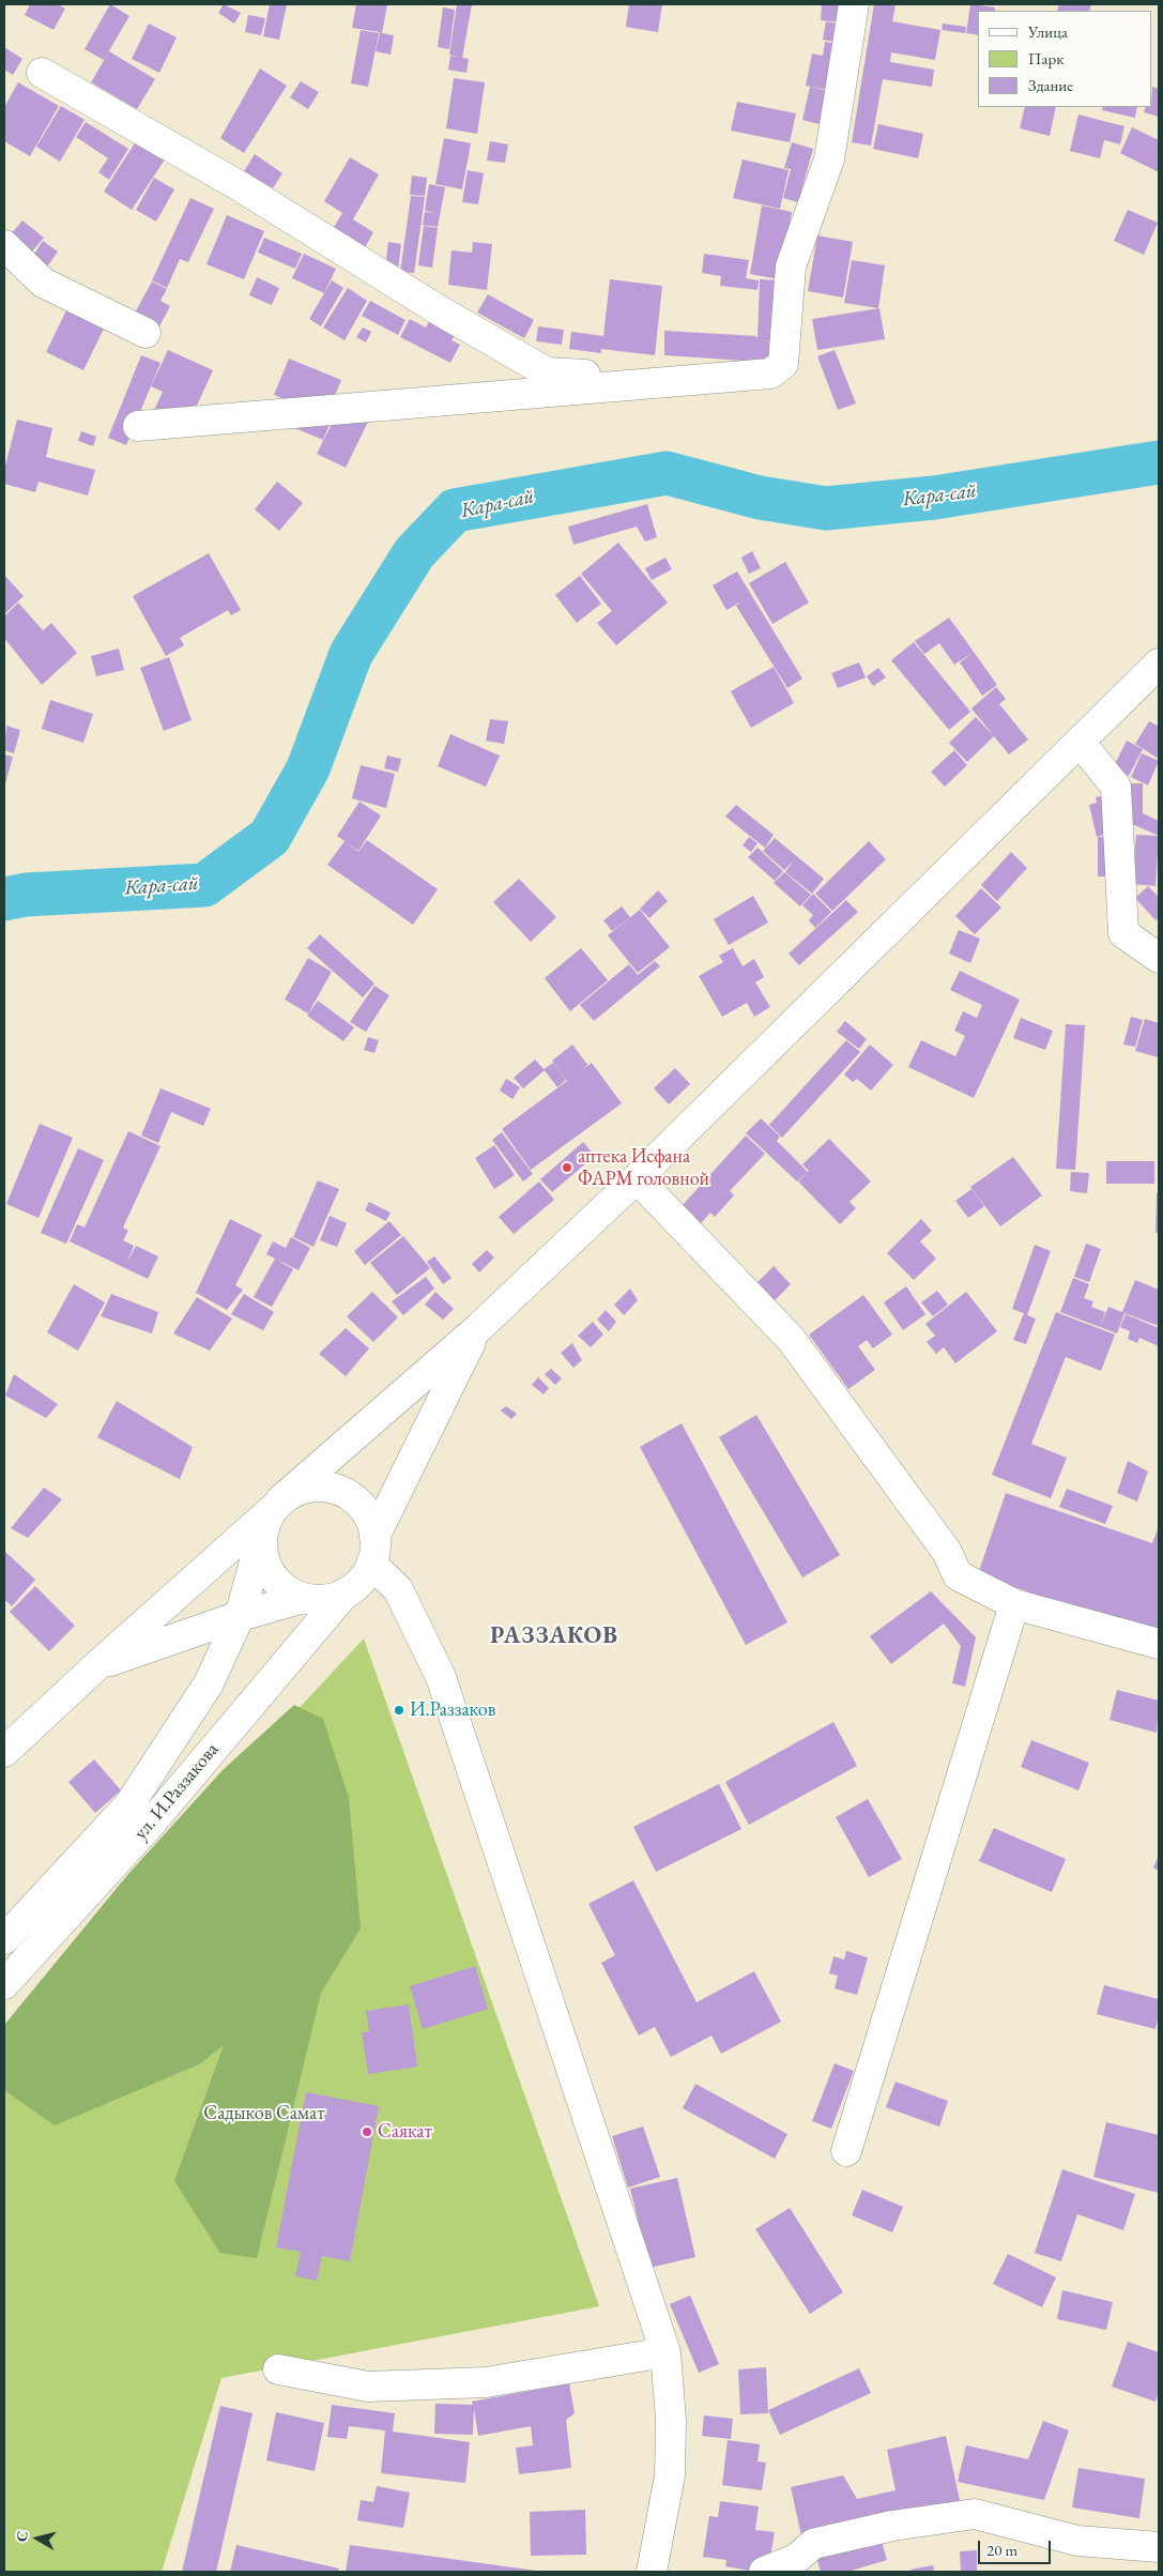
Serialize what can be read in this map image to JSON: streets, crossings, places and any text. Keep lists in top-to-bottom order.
{
  "streets": {
    "street": ["ул. И.Раззакова"]
  },
  "districts": ["РАЗЗАКОВ"],
  "water": ["Кара-сай"],
  "parks": ["Садыков Самат"],
  "places": ["аптека Исфана ФАРМ головной", "И.Раззаков", "Саякат"],
  "legend": ["Улица", "Парк", "Здание"],
  "scale_bar": "20 m",
  "north": "left"
}
